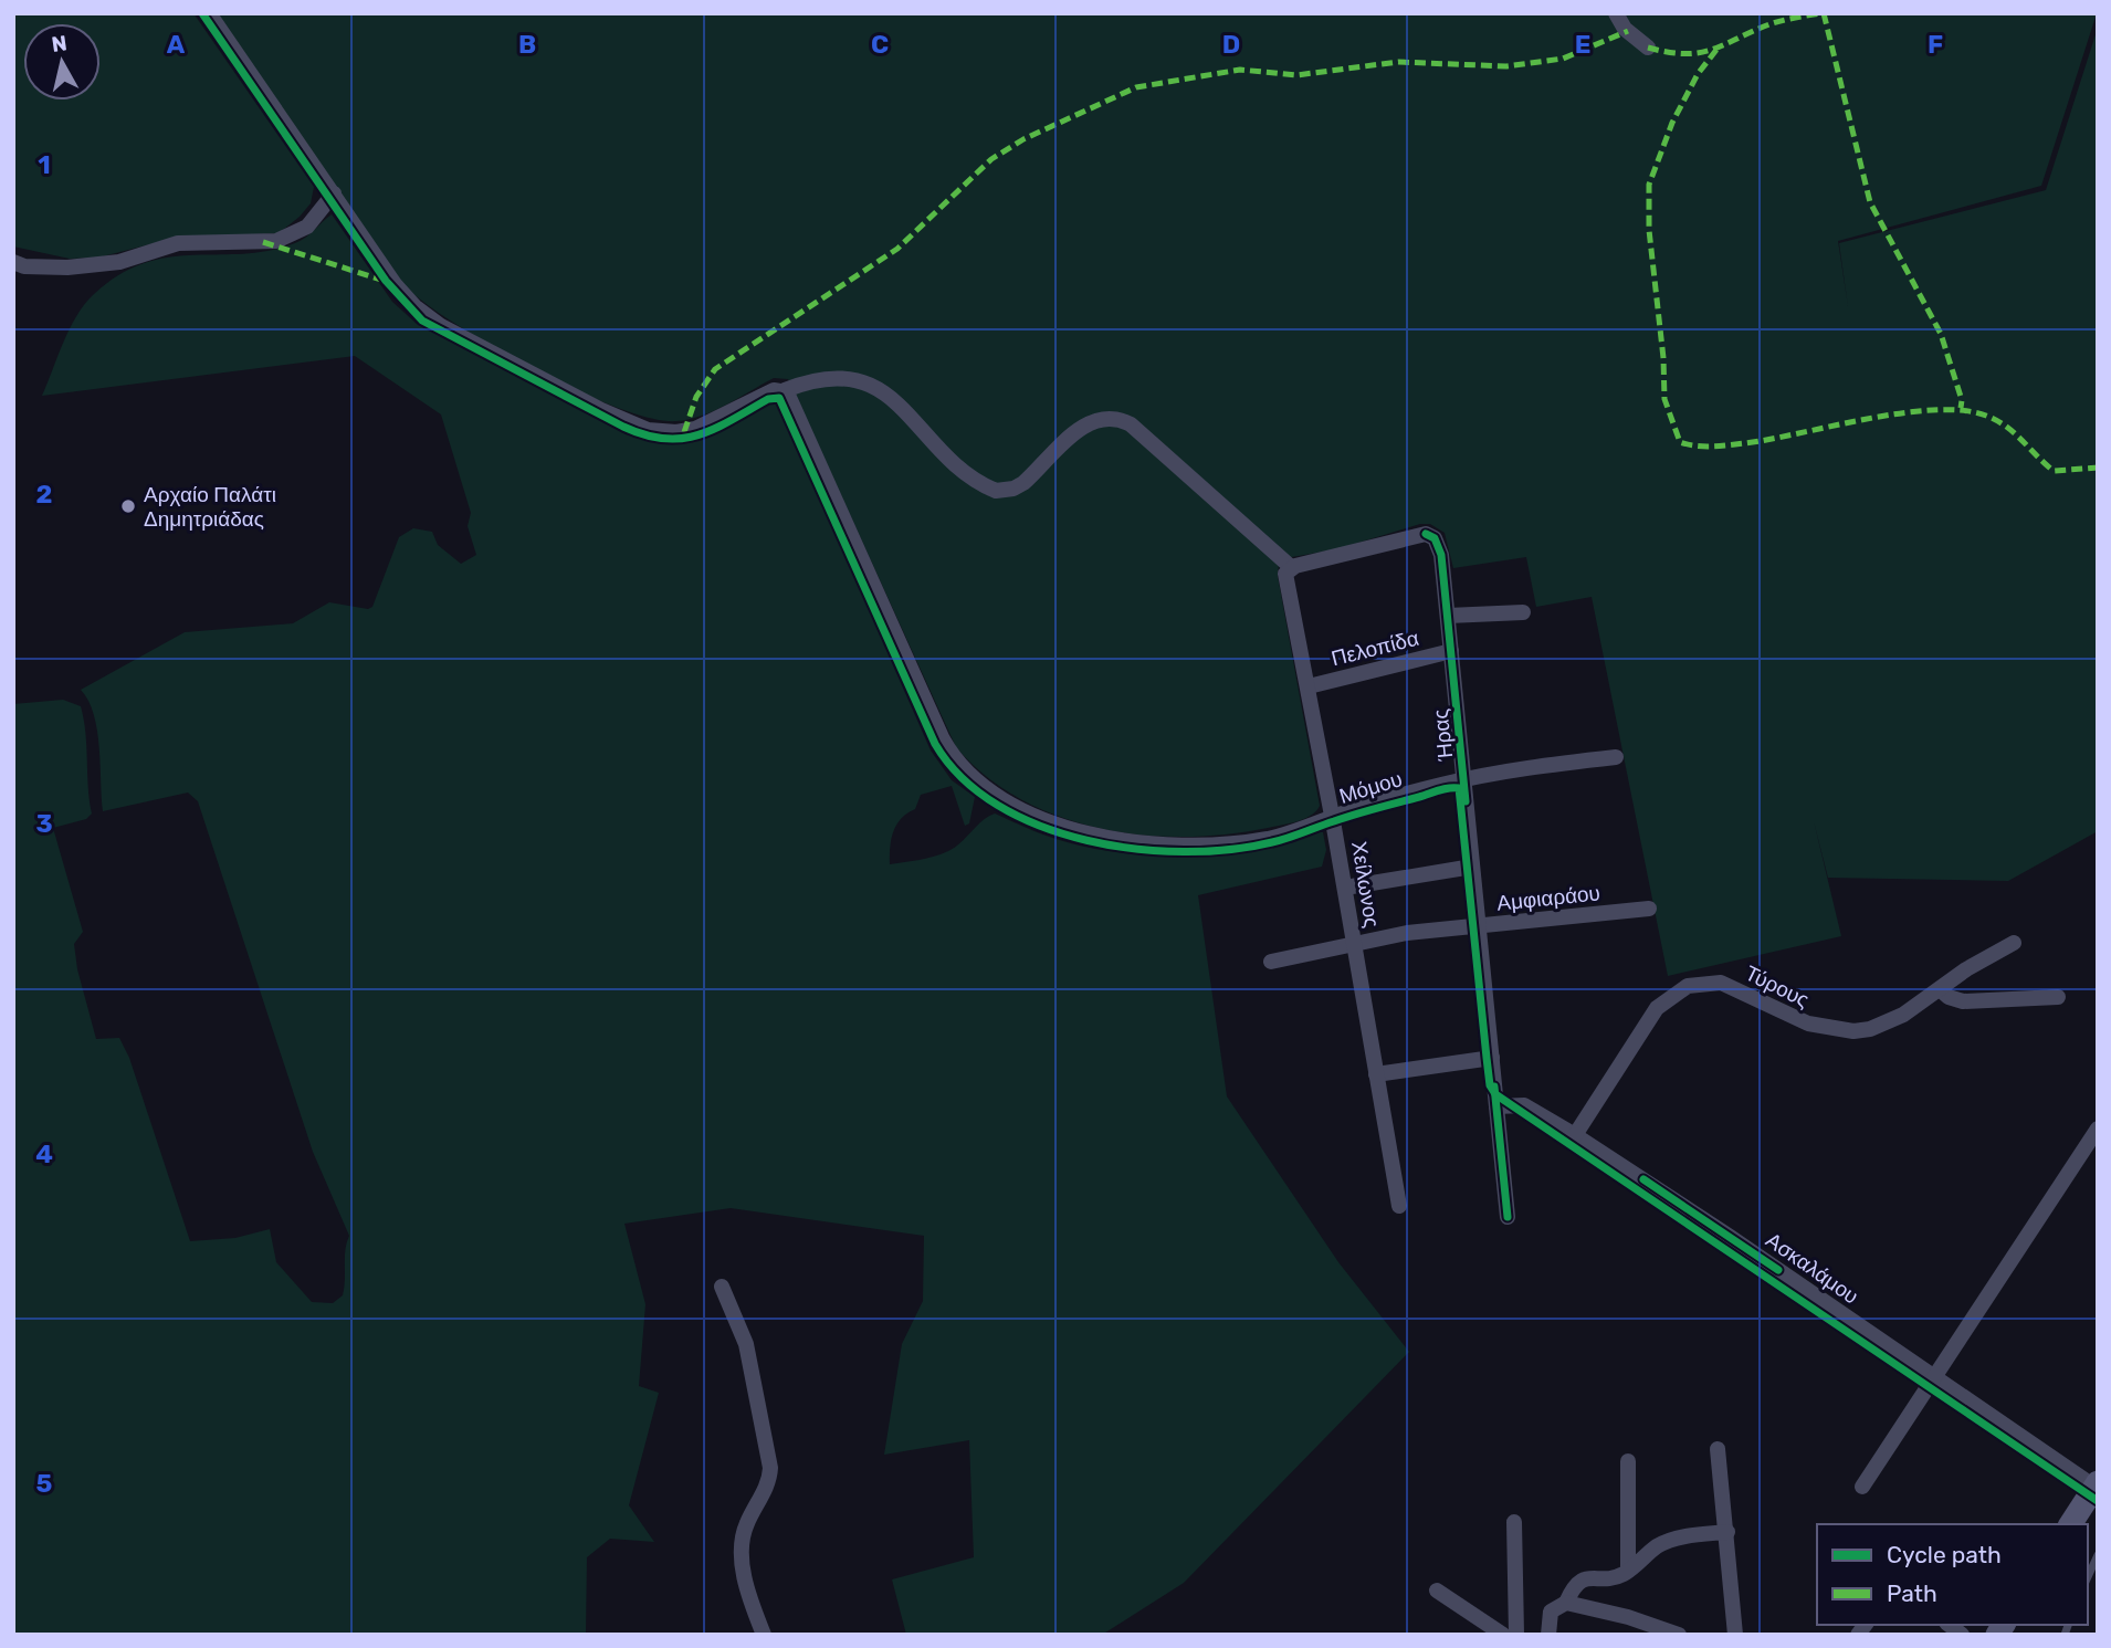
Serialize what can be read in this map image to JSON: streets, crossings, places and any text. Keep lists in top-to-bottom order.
{
  "streets": {
    "street": [
      "Πελοπίδα",
      "Ήρας",
      "Μόμου",
      "Χείλωνος",
      "Αμφιαράου",
      "Τύρους",
      "Ασκαλάμου"
    ]
  },
  "crossings": [
    ["Πελοπίδα", "Ήρας"],
    ["Πελοπίδα", "Χείλωνος"],
    ["Ήρας", "Μόμου"],
    ["Ήρας", "Χείλωνος"],
    ["Ήρας", "Αμφιαράου"],
    ["Ήρας", "Ασκαλάμου"],
    ["Μόμου", "Χείλωνος"],
    ["Χείλωνος", "Αμφιαράου"],
    ["Τύρους", "Ασκαλάμου"]
  ],
  "places": ["Αρχαίο Παλάτι Δημητριάδας"],
  "legend": ["Cycle path", "Path"],
  "north": "top",
  "grid": {
    "columns": [
      "A",
      "B",
      "C",
      "D",
      "E",
      "F"
    ],
    "rows": [
      "1",
      "2",
      "3",
      "4",
      "5"
    ]
  }
}
